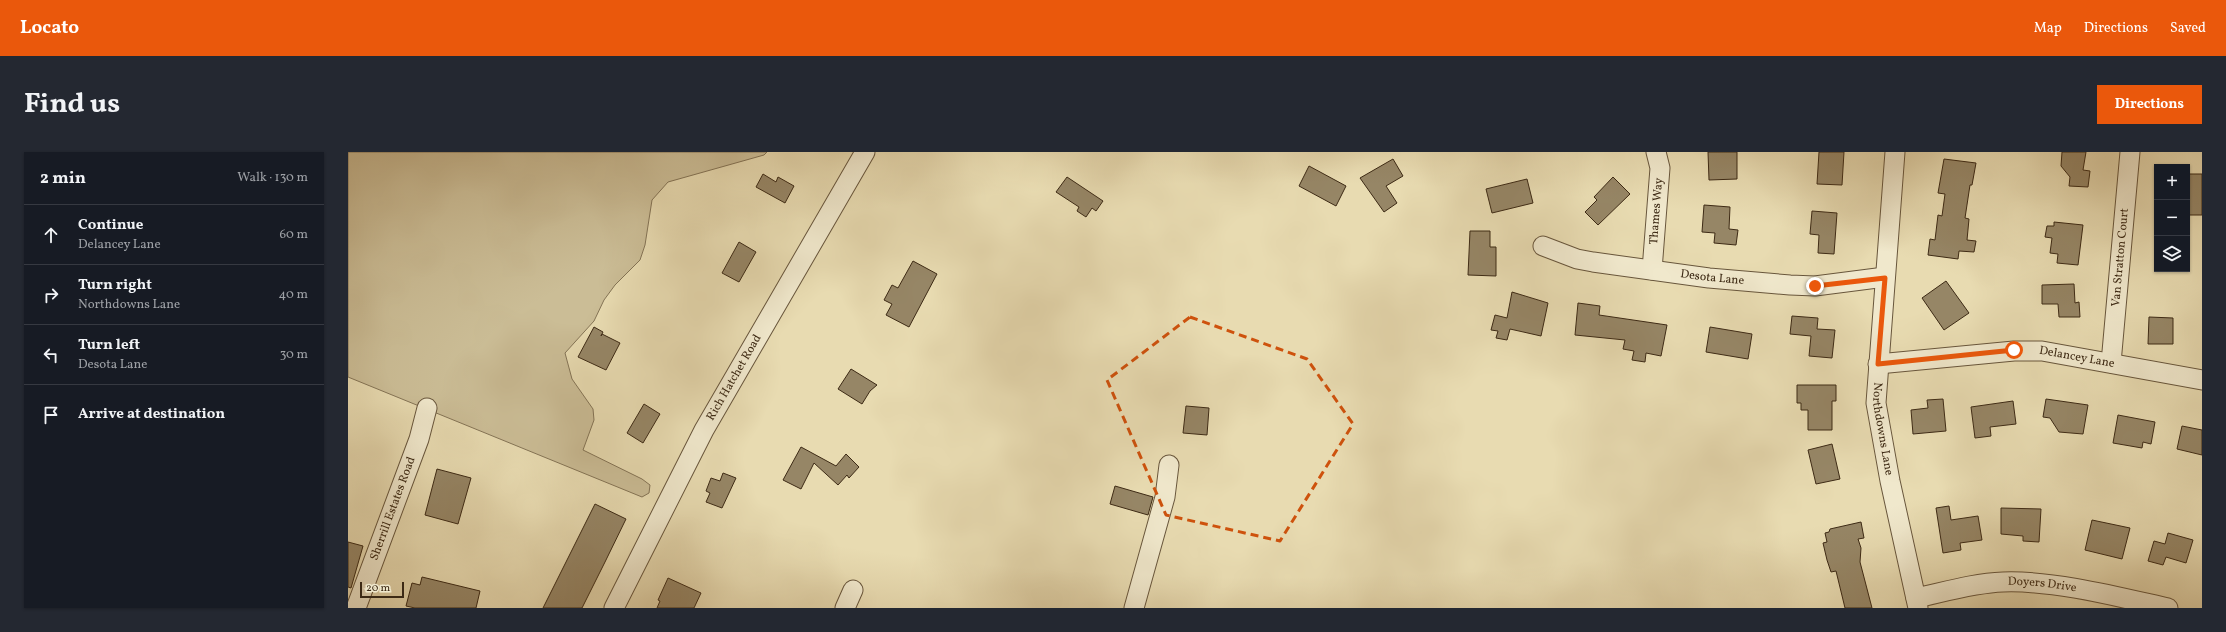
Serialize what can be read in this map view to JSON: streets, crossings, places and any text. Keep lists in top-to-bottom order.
{
  "streets": {
    "street": [
      "Thames Way",
      "Van Stratton Court",
      "Desota Lane",
      "Delancey Lane",
      "Rich Hatchet Road",
      "Northdowns Lane",
      "Sherrill Estates Road",
      "Doyers Drive"
    ]
  },
  "crossings": [
    ["Thames Way", "Desota Lane"],
    ["Van Stratton Court", "Delancey Lane"],
    ["Desota Lane", "Northdowns Lane"],
    ["Delancey Lane", "Northdowns Lane"],
    ["Northdowns Lane", "Doyers Drive"]
  ],
  "scale_bar": "20 m",
  "page": {
    "header": "Locato",
    "nav": ["Map", "Directions", "Saved"],
    "title": "Find us",
    "buttons": "Directions",
    "heading": ["2 min", "Walk · 130 m"],
    "map_buttons": ["+", "−"],
    "list": [
      ["Continue", "Delancey Lane", "60 m"],
      ["Turn right", "Northdowns Lane", "40 m"],
      ["Turn left", "Desota Lane", "30 m"],
      "Arrive at destination"
    ],
    "scale": "20 m"
  }
}
